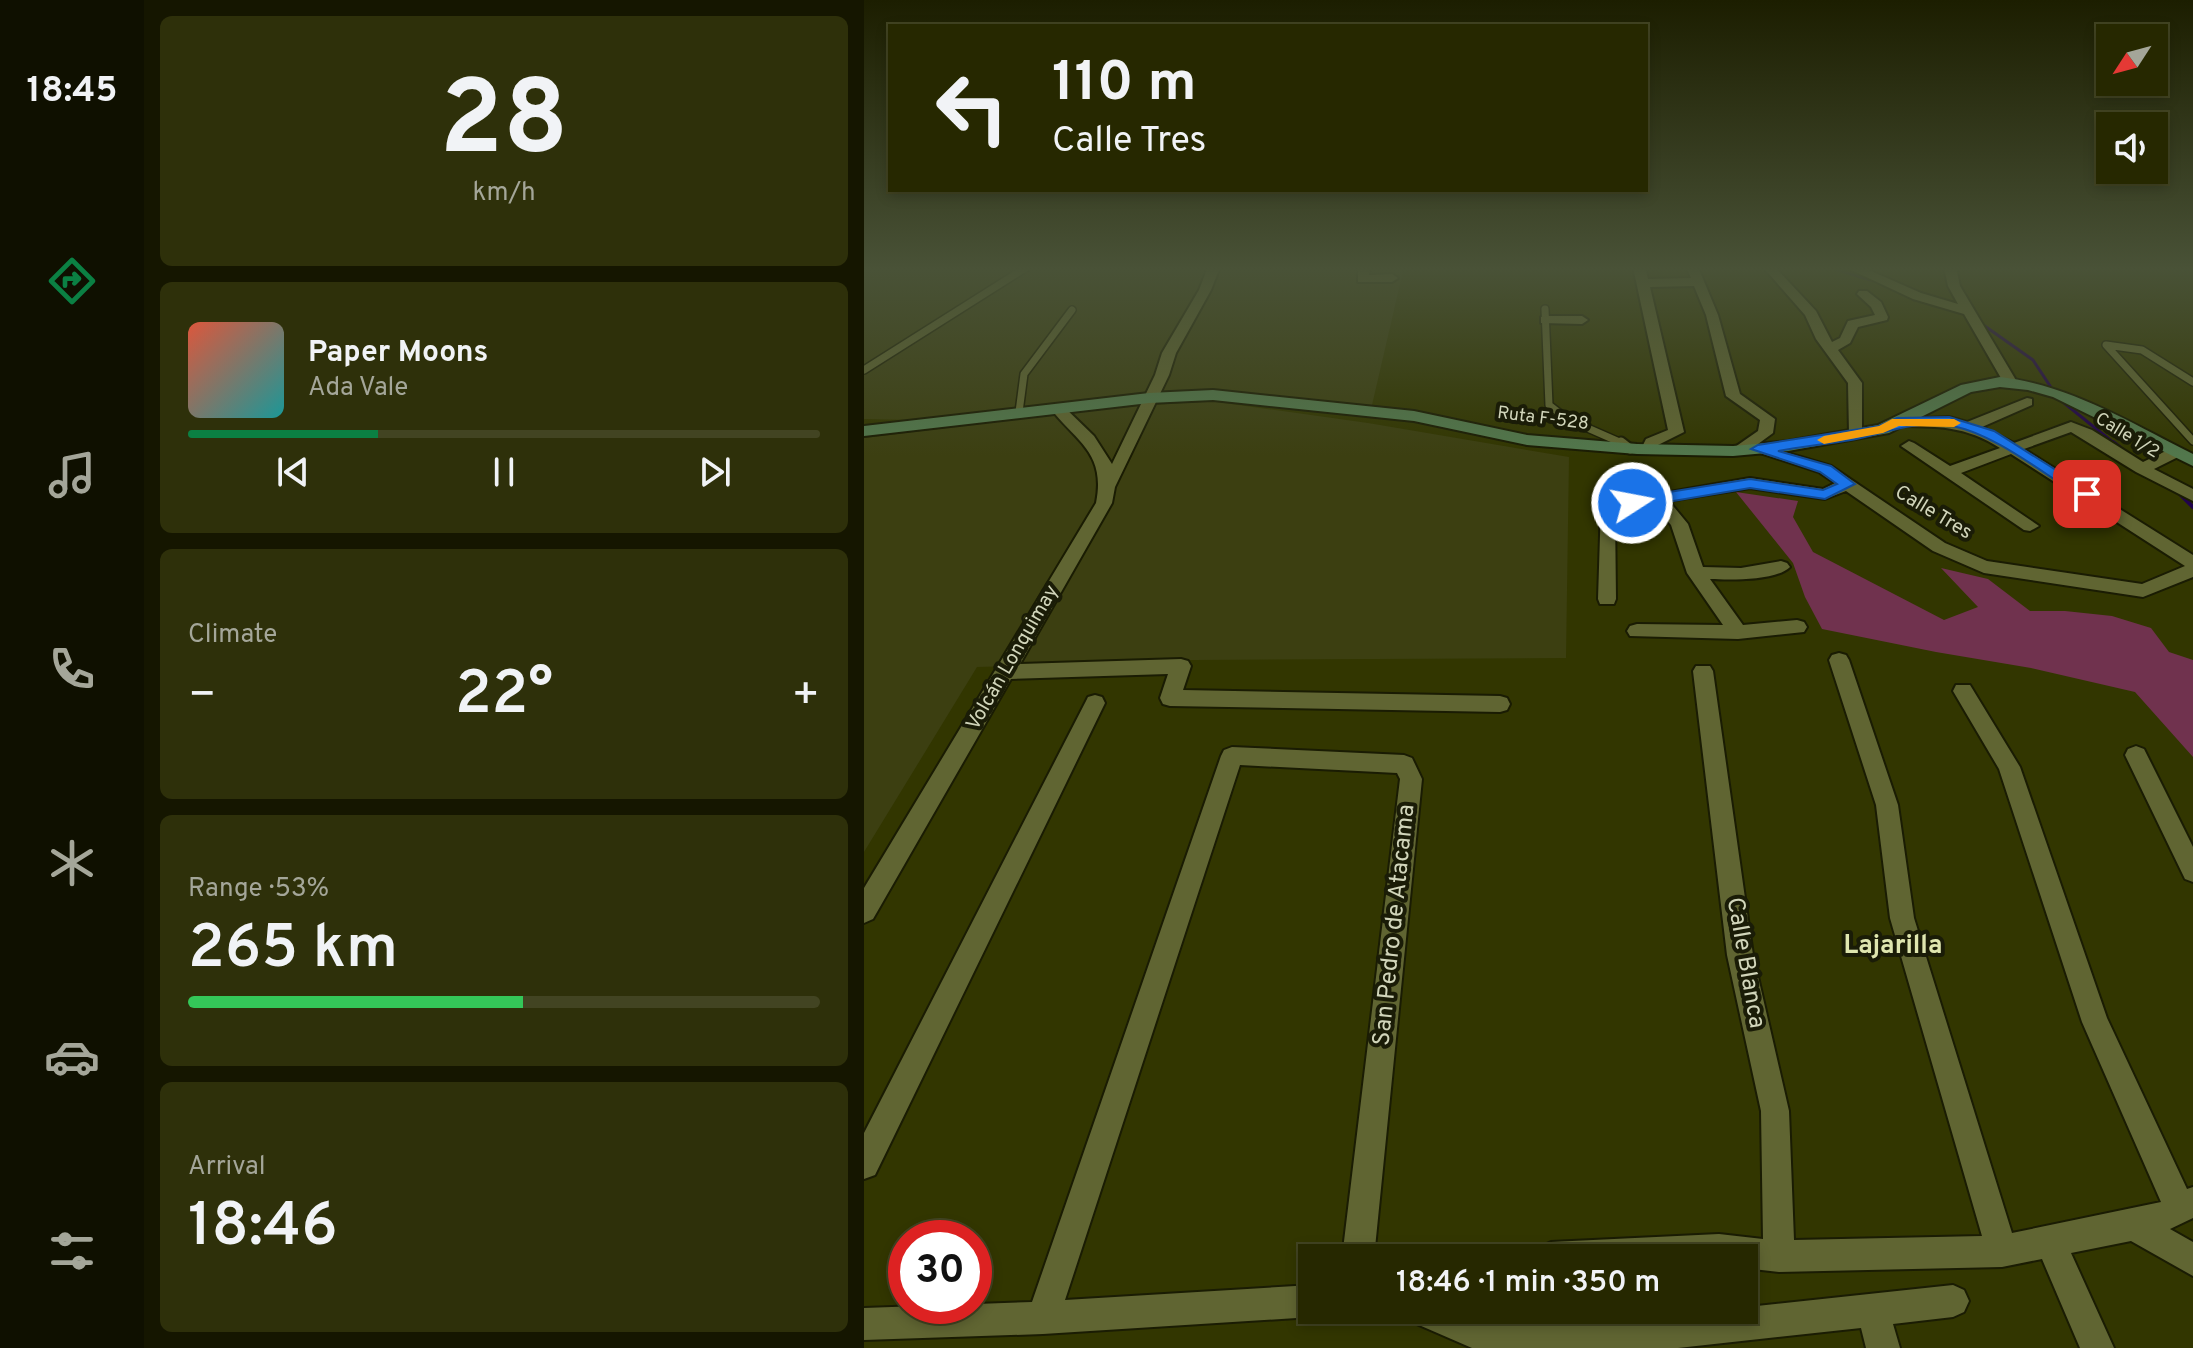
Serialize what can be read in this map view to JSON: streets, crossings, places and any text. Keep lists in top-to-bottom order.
{
  "streets": {
    "main road": ["Ruta F-528"],
    "street": [
      "Calle 1/2",
      "Calle Tres",
      "Volcán Lonquimay",
      "San Pedro de Atacama",
      "Calle Blanca"
    ]
  },
  "crossings": [
    ["Ruta F-528", "Calle Tres"],
    ["Ruta F-528", "Volcán Lonquimay"]
  ],
  "districts": ["Lajarilla"],
  "north": "bottom left",
  "page": {
    "tabs": "18:45",
    "tile": [
      ["28", "km/h"],
      "Climate",
      ["Range · 53%", "265 km"],
      ["Arrival", "18:46"]
    ],
    "turn": ["110 m", "Calle Tres"],
    "song": ["Paper Moons", "Ada Vale"],
    "heat": ["−", "22°", "+"],
    "limit": "30",
    "trip": "18:46 · 1 min · 350 m"
  }
}
